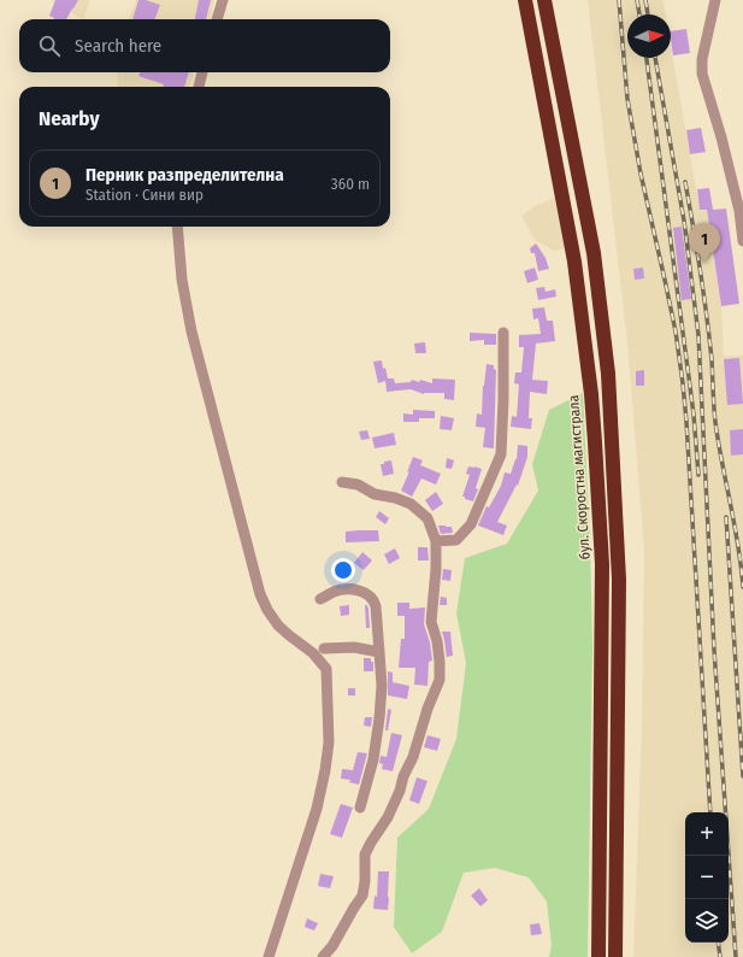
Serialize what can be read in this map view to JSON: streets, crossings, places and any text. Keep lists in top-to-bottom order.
{
  "streets": {
    "highway": ["бул. Скоростна магистрала"]
  },
  "north": "right",
  "page": {
    "search": "Search here",
    "heading": "Nearby",
    "list": [
      {
        "mark": "1",
        "name": "Перник разпределителна",
        "note": "Station · Сини вир",
        "value": "360 m"
      }
    ],
    "pins": "1",
    "map_buttons": ["+", "−"]
  }
}
